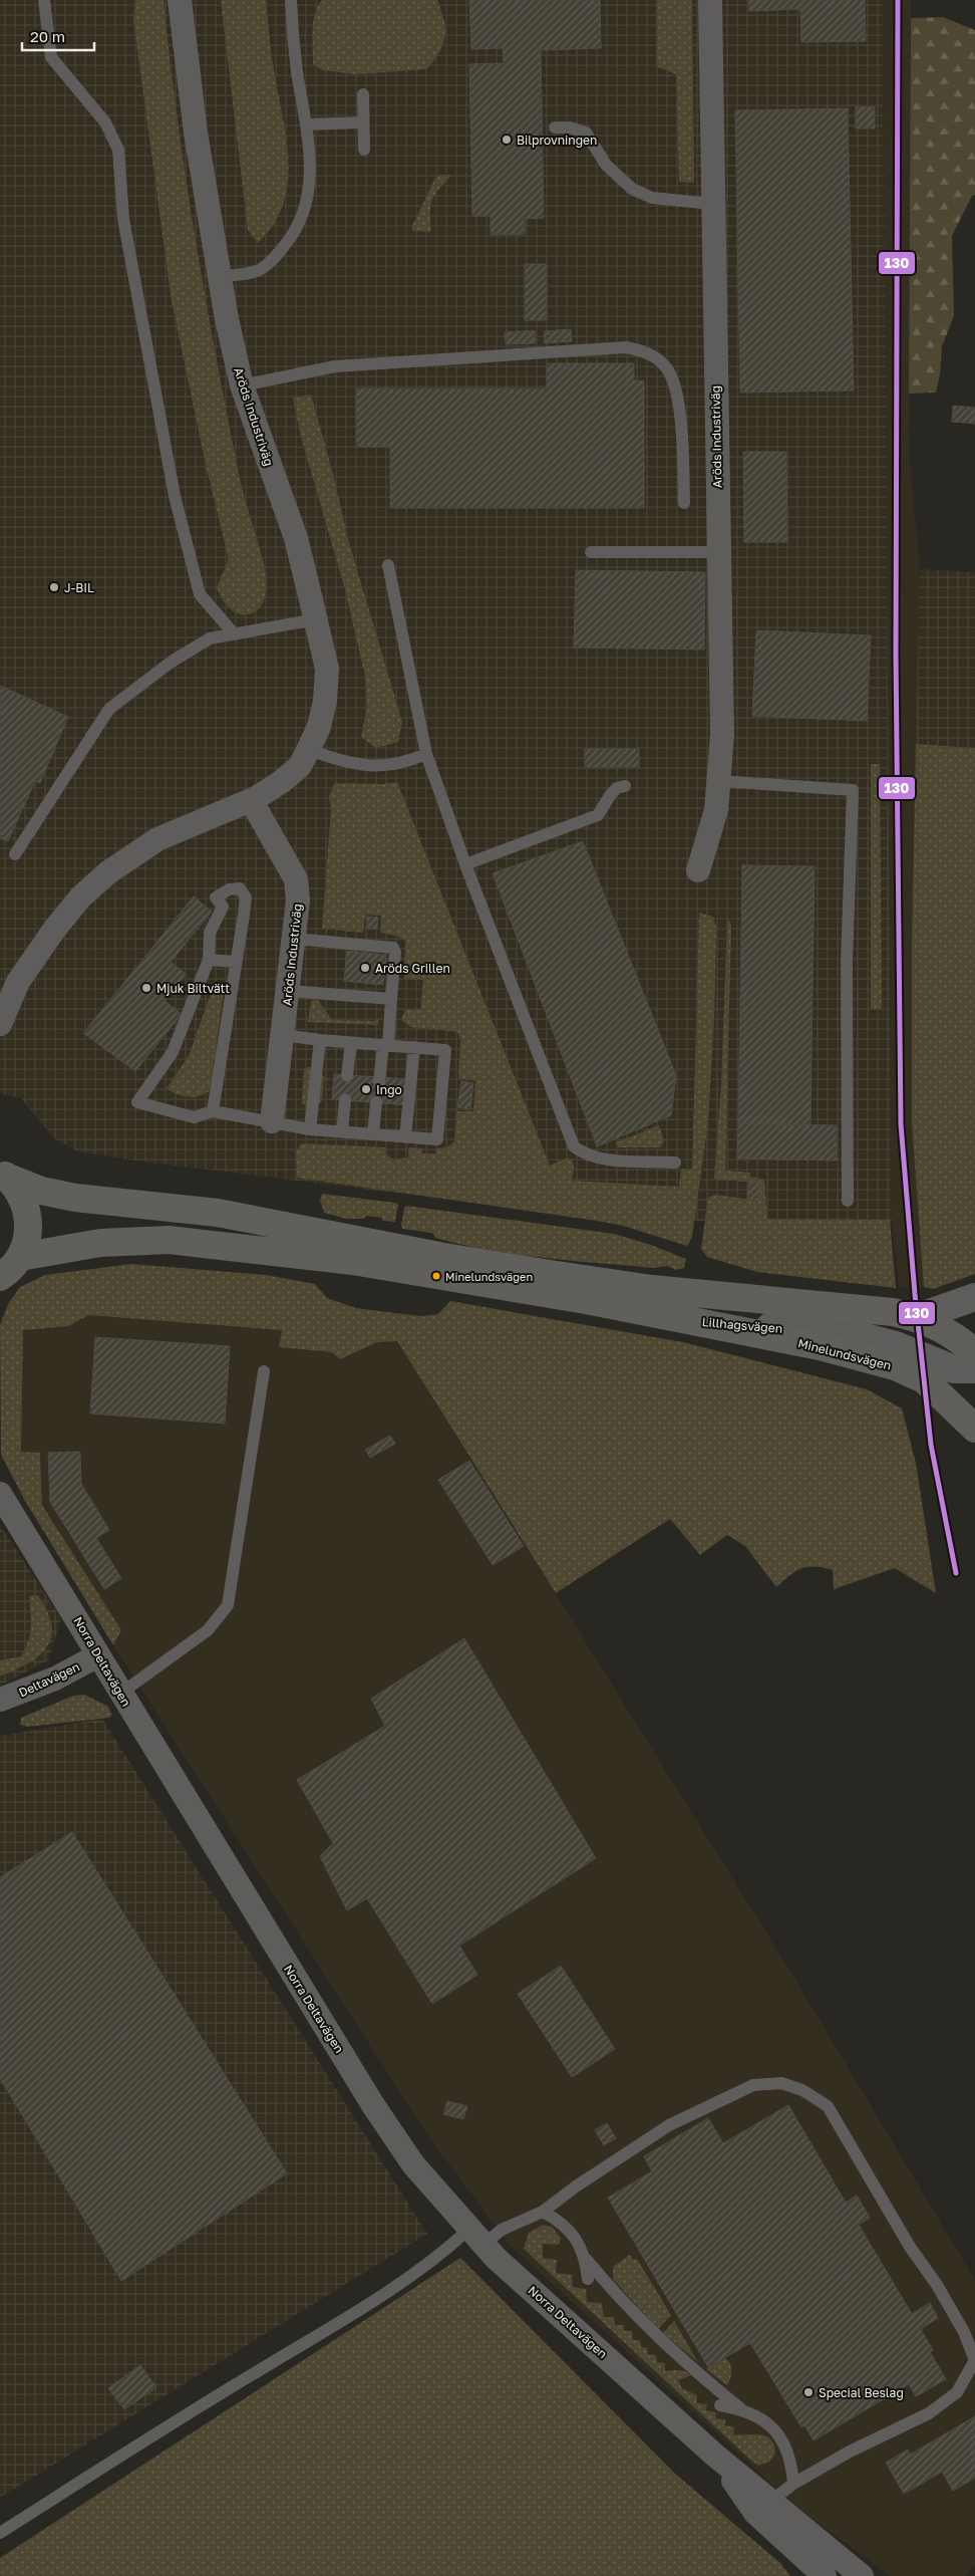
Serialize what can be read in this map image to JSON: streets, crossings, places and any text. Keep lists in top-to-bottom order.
{
  "streets": {
    "main road": ["Minelundsvägen"],
    "street": [
      "Aröds Industriväg",
      "Lillhagsvägen",
      "Norra Deltavägen",
      "Deltavägen"
    ]
  },
  "crossings": [
    ["Lillhagsvägen", "Minelundsvägen"],
    ["Norra Deltavägen", "Deltavägen"]
  ],
  "places": [
    "Bilprovningen",
    "J-BIL",
    "Aröds Grillen",
    "Mjuk Biltvätt",
    "Ingo",
    "Minelundsvägen",
    "Special Beslag"
  ],
  "lines": ["transit line 130"],
  "scale_bar": "20 m"
}
